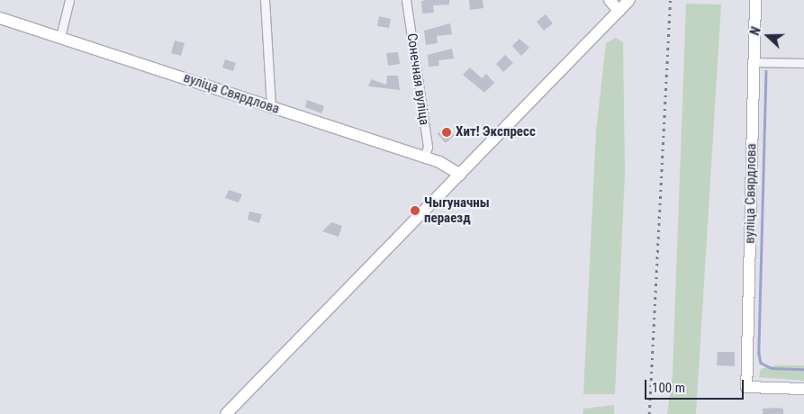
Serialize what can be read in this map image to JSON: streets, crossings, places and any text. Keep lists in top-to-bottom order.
{
  "streets": {
    "street": ["Сонечная вуліца", "вуліца Свярдлова"]
  },
  "crossings": [
    ["Сонечная вуліца", "вуліца Свярдлова"]
  ],
  "places": ["Хит! Экспресс", "Чыгуначны пераезд"],
  "scale_bar": "100 m",
  "north": "left"
}
